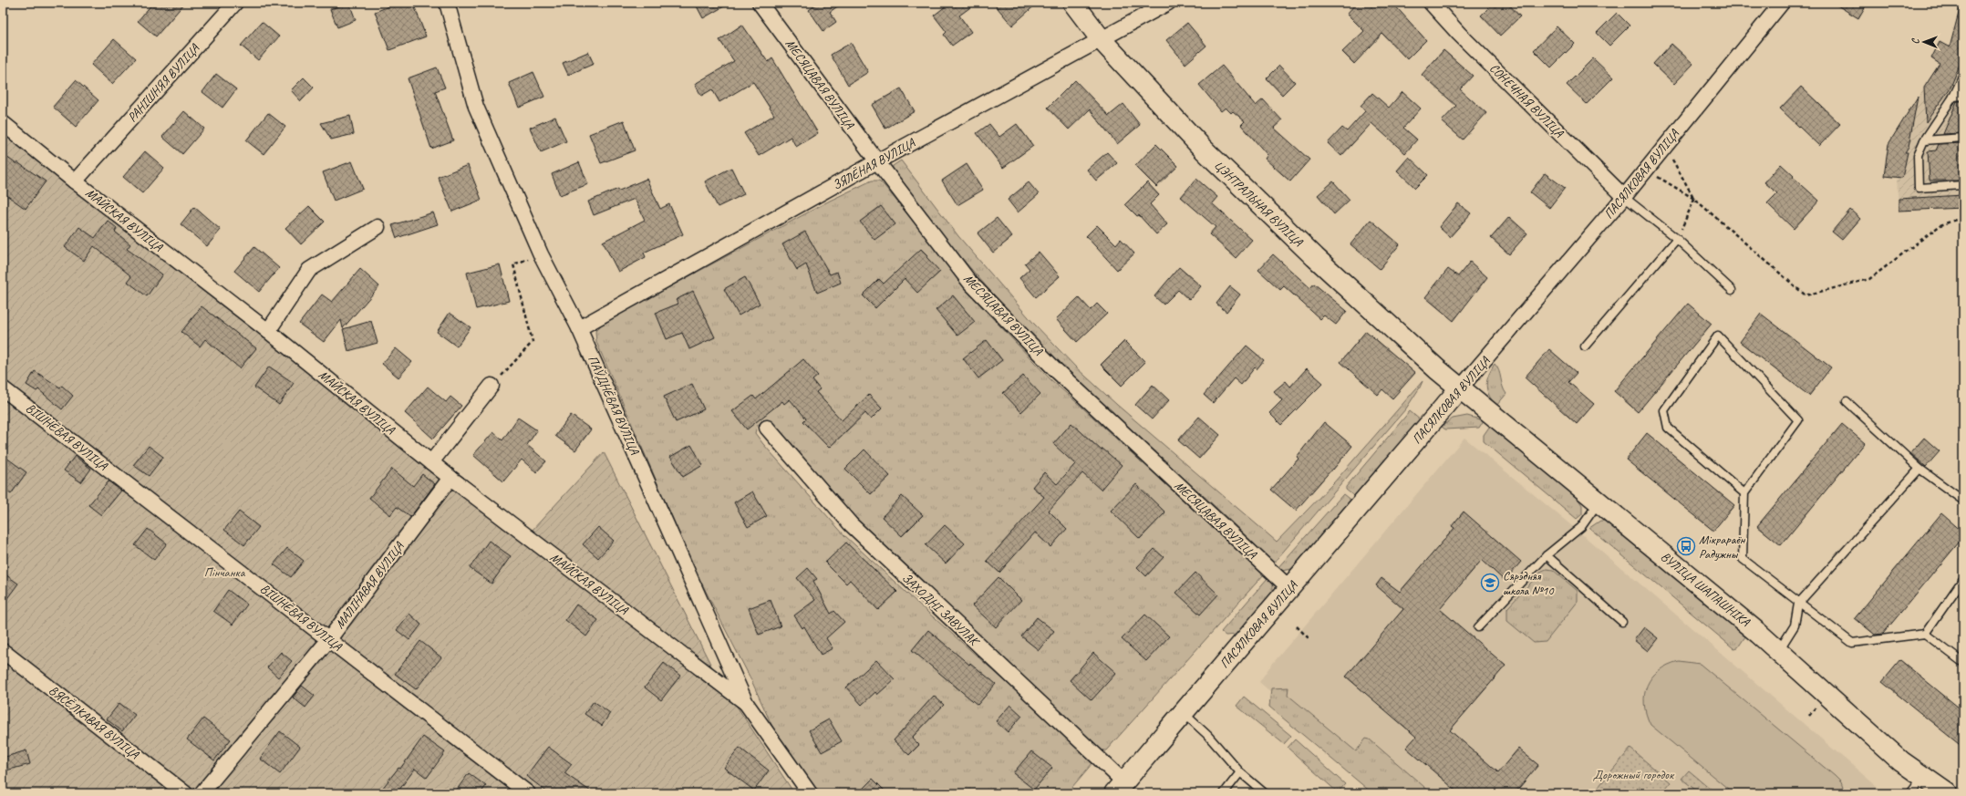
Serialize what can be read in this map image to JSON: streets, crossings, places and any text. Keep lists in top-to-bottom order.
{
  "streets": {
    "street": [
      "РАНІШНЯЯ ВУЛІЦА",
      "МЕСЯЦАВАЯ ВУЛІЦА",
      "СОНЕЧНАЯ ВУЛІЦА",
      "ЗЯЛЁНАЯ ВУЛІЦА",
      "ПАСЯЛКОВАЯ ВУЛІЦА",
      "ЦЭНТРАЛЬНАЯ ВУЛІЦА",
      "МАЙСКАЯ ВУЛІЦА",
      "ПАЎДНЁВАЯ ВУЛІЦА",
      "ВІШНЁВАЯ ВУЛІЦА",
      "МАЛІНАВАЯ ВУЛІЦА",
      "ВУЛІЦА ШАПАШНІКА",
      "ЗАХОДНІ ЗАВУЛАК",
      "ВЯСЁЛКАВАЯ ВУЛІЦА"
    ]
  },
  "crossings": [
    ["РАНІШНЯЯ ВУЛІЦА", "МАЙСКАЯ ВУЛІЦА"],
    ["МЕСЯЦАВАЯ ВУЛІЦА", "ЗЯЛЁНАЯ ВУЛІЦА"],
    ["МЕСЯЦАВАЯ ВУЛІЦА", "ПАСЯЛКОВАЯ ВУЛІЦА"],
    ["СОНЕЧНАЯ ВУЛІЦА", "ПАСЯЛКОВАЯ ВУЛІЦА"],
    ["ЗЯЛЁНАЯ ВУЛІЦА", "ЦЭНТРАЛЬНАЯ ВУЛІЦА"],
    ["ЗЯЛЁНАЯ ВУЛІЦА", "ПАЎДНЁВАЯ ВУЛІЦА"],
    ["ПАСЯЛКОВАЯ ВУЛІЦА", "ЦЭНТРАЛЬНАЯ ВУЛІЦА"],
    ["ПАСЯЛКОВАЯ ВУЛІЦА", "ВУЛІЦА ШАПАШНІКА"],
    ["ПАСЯЛКОВАЯ ВУЛІЦА", "ЗАХОДНІ ЗАВУЛАК"],
    ["ЦЭНТРАЛЬНАЯ ВУЛІЦА", "ВУЛІЦА ШАПАШНІКА"],
    ["МАЙСКАЯ ВУЛІЦА", "ПАЎДНЁВАЯ ВУЛІЦА"],
    ["МАЙСКАЯ ВУЛІЦА", "МАЛІНАВАЯ ВУЛІЦА"],
    ["ВІШНЁВАЯ ВУЛІЦА", "МАЛІНАВАЯ ВУЛІЦА"]
  ],
  "parks": ["Пінчанка", "Дорожный городок"],
  "places": {
    "bus stop": ["Мікрараён Радужны"],
    "school or university": ["Сярэдняя школа №10"]
  },
  "north": "left"
}
